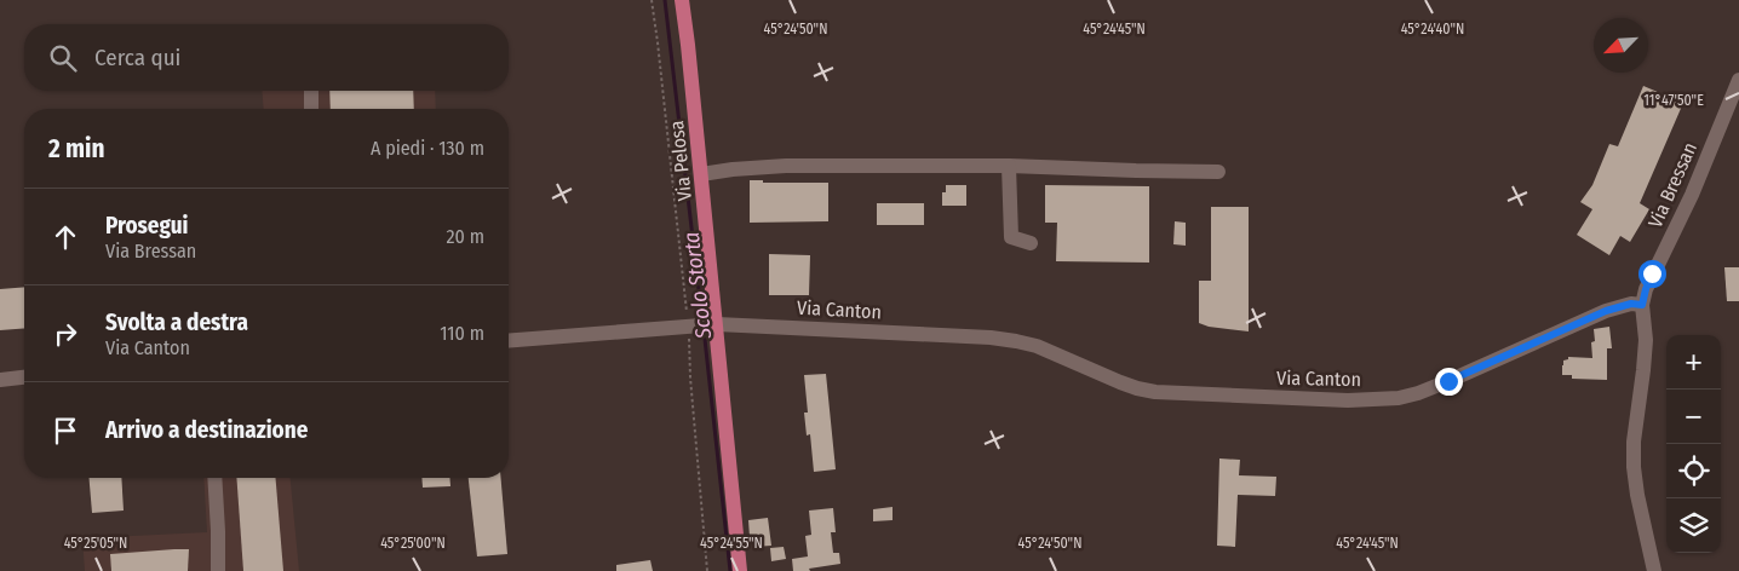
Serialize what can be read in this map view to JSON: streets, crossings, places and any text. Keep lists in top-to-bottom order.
{
  "streets": {
    "main road": ["Via Pelosa"],
    "street": ["Via Bressan", "Via Canton"]
  },
  "crossings": [
    ["Via Pelosa", "Via Canton"],
    ["Via Bressan", "Via Canton"]
  ],
  "water": ["Scolo Storta"],
  "north": "bottom left",
  "page": {
    "search": "Cerca qui",
    "heading": ["2 min", "A piedi · 130 m"],
    "list": [
      ["Prosegui", "Via Bressan", "20 m"],
      ["Svolta a destra", "Via Canton", "110 m"],
      "Arrivo a destinazione"
    ],
    "map_buttons": ["+", "−"]
  },
  "coordinates": [
    "45°24'40\"N",
    "45°24'50\"N",
    "45°24'45\"N",
    "11°47'50\"E",
    "45°25'05\"N",
    "45°25'00\"N",
    "45°24'55\"N"
  ]
}
